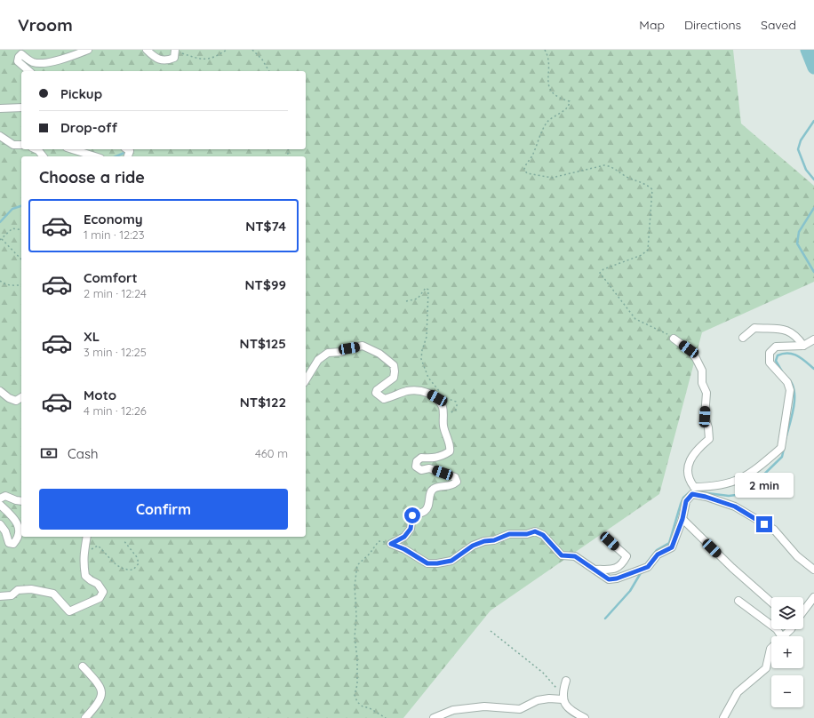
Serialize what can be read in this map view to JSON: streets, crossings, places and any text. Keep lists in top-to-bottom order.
{
  "page": {
    "header": "Vroom",
    "nav": ["Map", "Directions", "Saved"],
    "banner": ["Pickup", "Drop-off"],
    "heading": "Choose a ride",
    "list": [
      {
        "name": "Economy",
        "note": "1 min · 12:23",
        "value": "NT$74"
      },
      {
        "name": "Comfort",
        "note": "2 min · 12:24",
        "value": "NT$99"
      },
      {
        "name": "XL",
        "note": "3 min · 12:25",
        "value": "NT$125"
      },
      {
        "name": "Moto",
        "note": "4 min · 12:26",
        "value": "NT$122"
      }
    ],
    "pay": ["Cash", "460 m"],
    "bubble": "2 min",
    "buttons": "Confirm",
    "map_buttons": ["+", "−"]
  }
}
